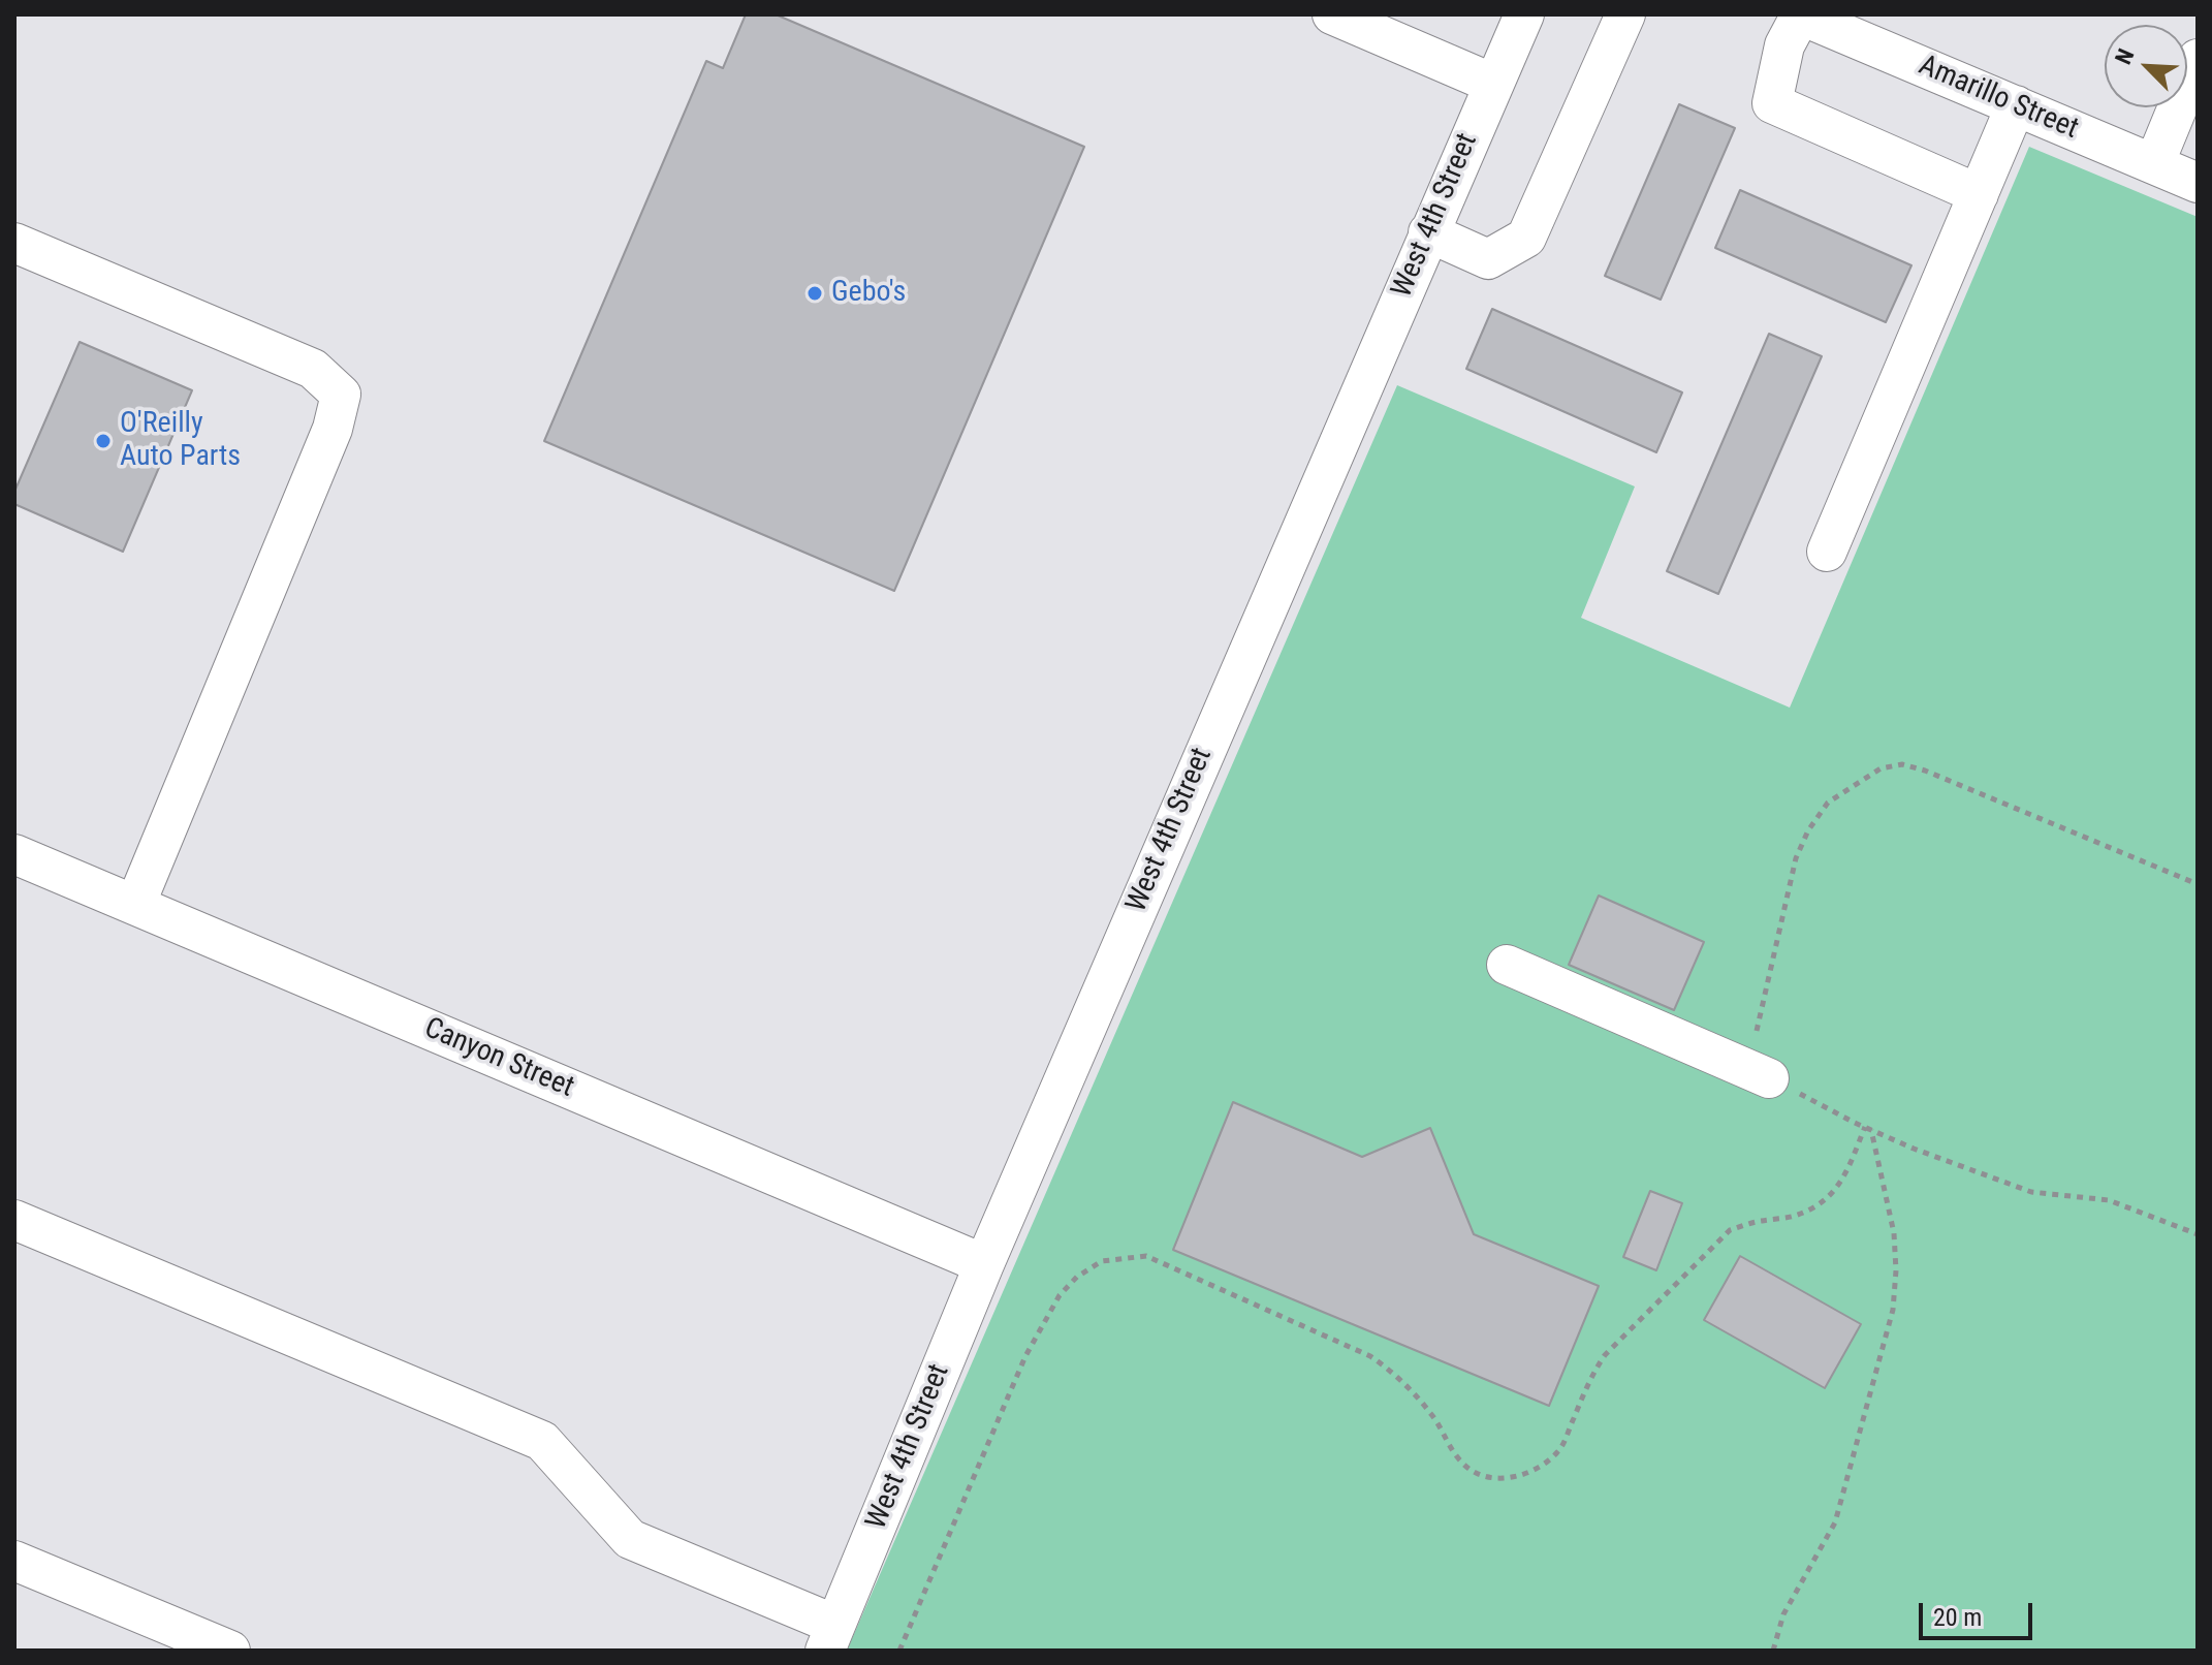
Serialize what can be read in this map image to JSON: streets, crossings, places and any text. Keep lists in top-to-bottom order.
{
  "streets": {
    "street": ["Amarillo Street", "West 4th Street", "Canyon Street"]
  },
  "crossings": [
    ["West 4th Street", "Canyon Street"]
  ],
  "places": ["Gebo's", "O'Reilly Auto Parts"],
  "scale_bar": "20 m",
  "north": "top left"
}
